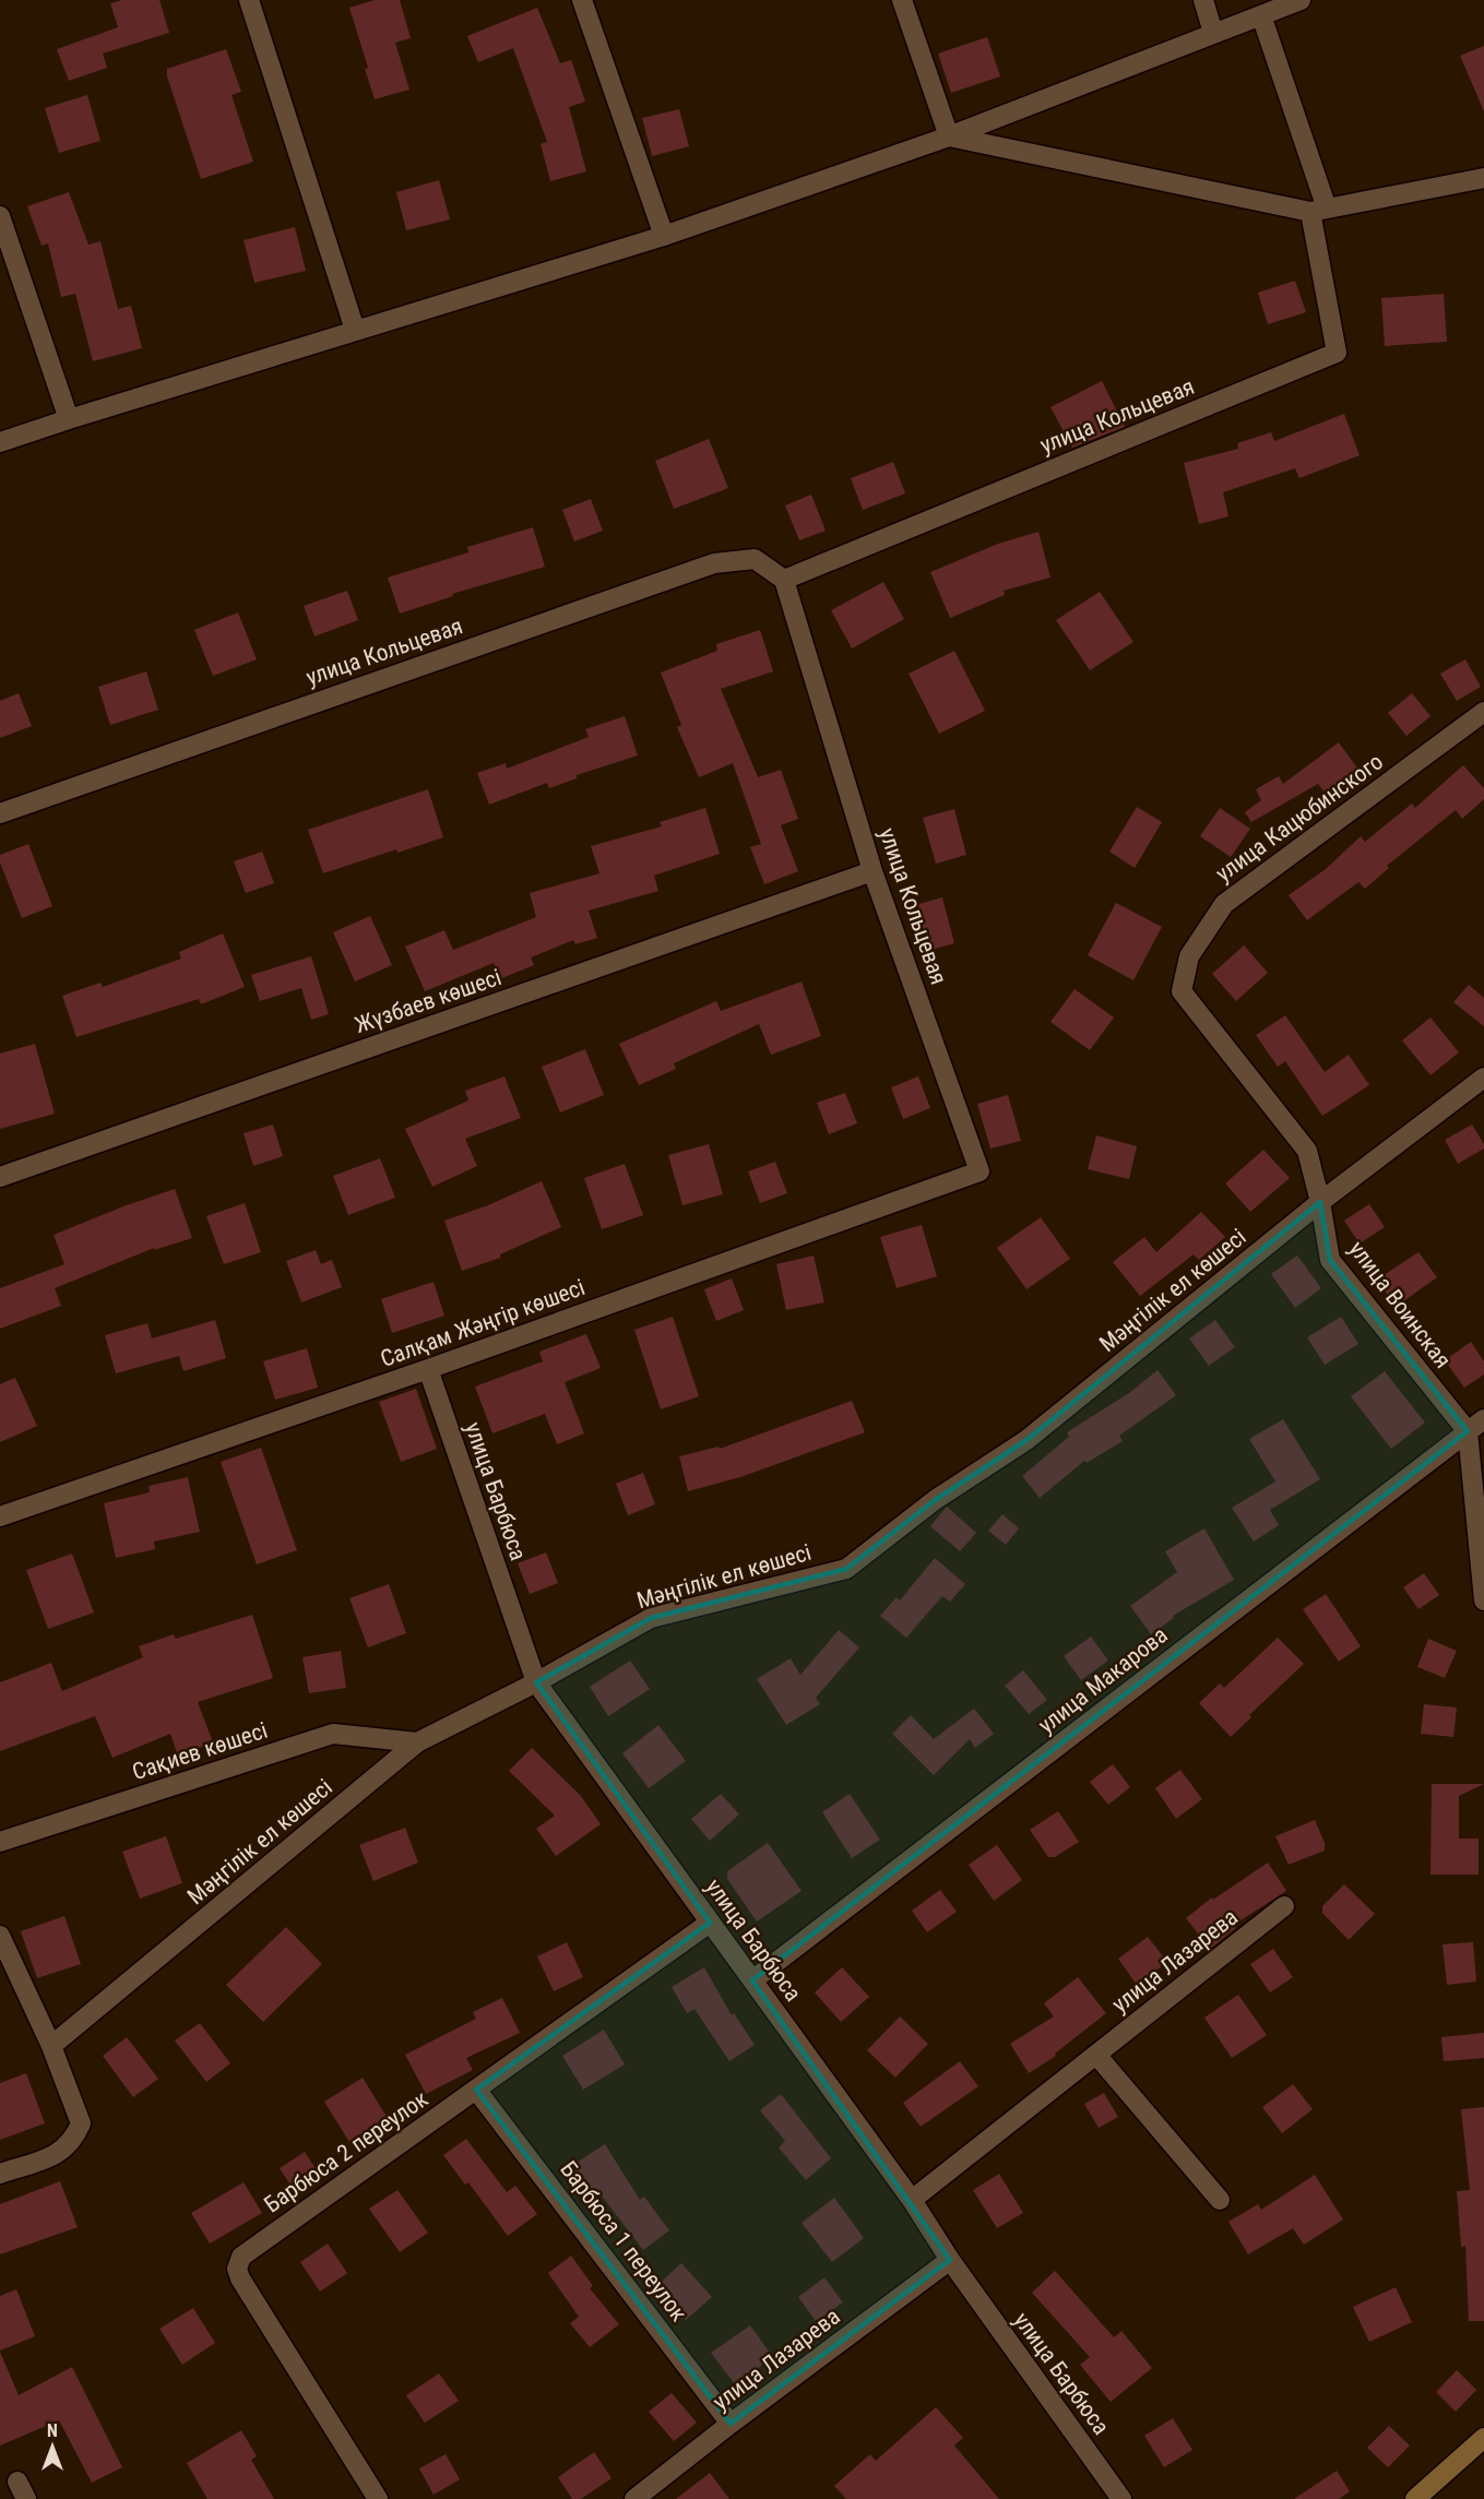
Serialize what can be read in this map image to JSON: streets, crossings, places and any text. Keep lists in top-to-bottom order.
{
  "streets": {
    "street": [
      "улица Кольцевая",
      "улица Кацюбинского",
      "Жүзбаев көшесі",
      "Мәңгілік ел көшесі",
      "улица Воинская",
      "Салқам Жәңгір көшесі",
      "улица Барбюса",
      "улица Макарова",
      "Сақиев көшесі",
      "улица Лазарева",
      "Барбюса 2 переулок",
      "Барбюса 1 переулок"
    ]
  },
  "crossings": [
    ["улица Кольцевая", "Жүзбаев көшесі"],
    ["улица Кольцевая", "Салқам Жәңгір көшесі"],
    ["улица Кацюбинского", "улица Воинская"],
    ["Мәңгілік ел көшесі", "улица Воинская"],
    ["Мәңгілік ел көшесі", "улица Барбюса"],
    ["Мәңгілік ел көшесі", "Сақиев көшесі"],
    ["улица Воинская", "улица Макарова"],
    ["Салқам Жәңгір көшесі", "улица Барбюса"],
    ["улица Барбюса", "улица Макарова"],
    ["улица Барбюса", "улица Лазарева"],
    ["улица Барбюса", "Барбюса 2 переулок"],
    ["улица Лазарева", "Барбюса 1 переулок"],
    ["Барбюса 2 переулок", "Барбюса 1 переулок"]
  ],
  "north": "top"
}
